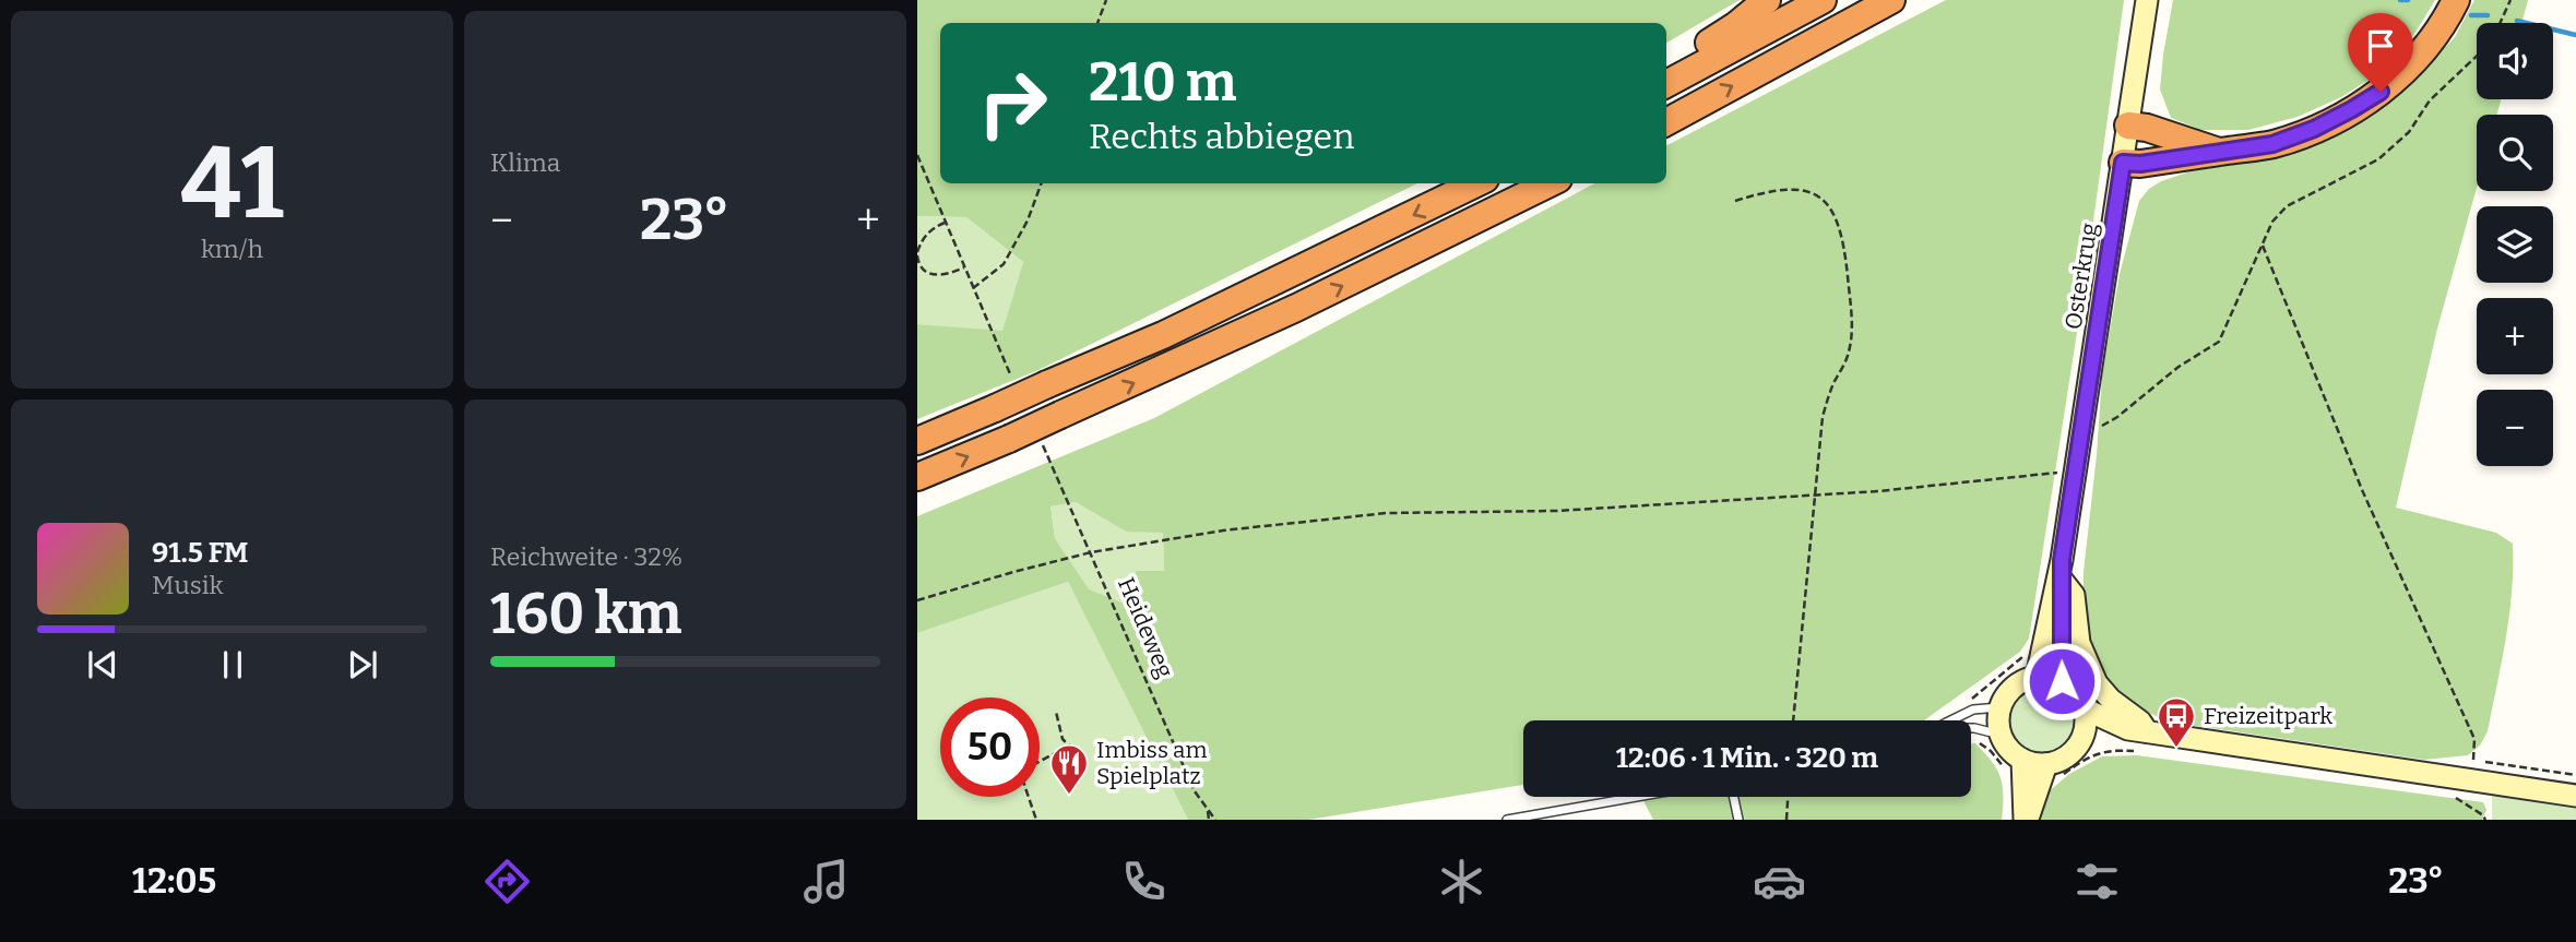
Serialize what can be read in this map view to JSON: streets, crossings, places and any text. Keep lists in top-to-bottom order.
{
  "streets": {
    "main road": ["Osterkrug"],
    "path": ["Heideweg"]
  },
  "places": {
    "bus stop": ["Freizeitpark"],
    "restaurant": ["Imbiss am Spielplatz"]
  },
  "page": {
    "tile": [
      ["41", "km/h"],
      "Klima",
      ["Reichweite · 32%", "160 km"]
    ],
    "map_buttons": ["+", "−"],
    "turn": ["210 m", "Rechts abbiegen"],
    "heat": ["−", "23°", "+"],
    "song": ["91.5 FM", "Musik"],
    "limit": "50",
    "trip": "12:06 · 1 Min. · 320 m",
    "tabs": ["12:05", "23°"]
  }
}
